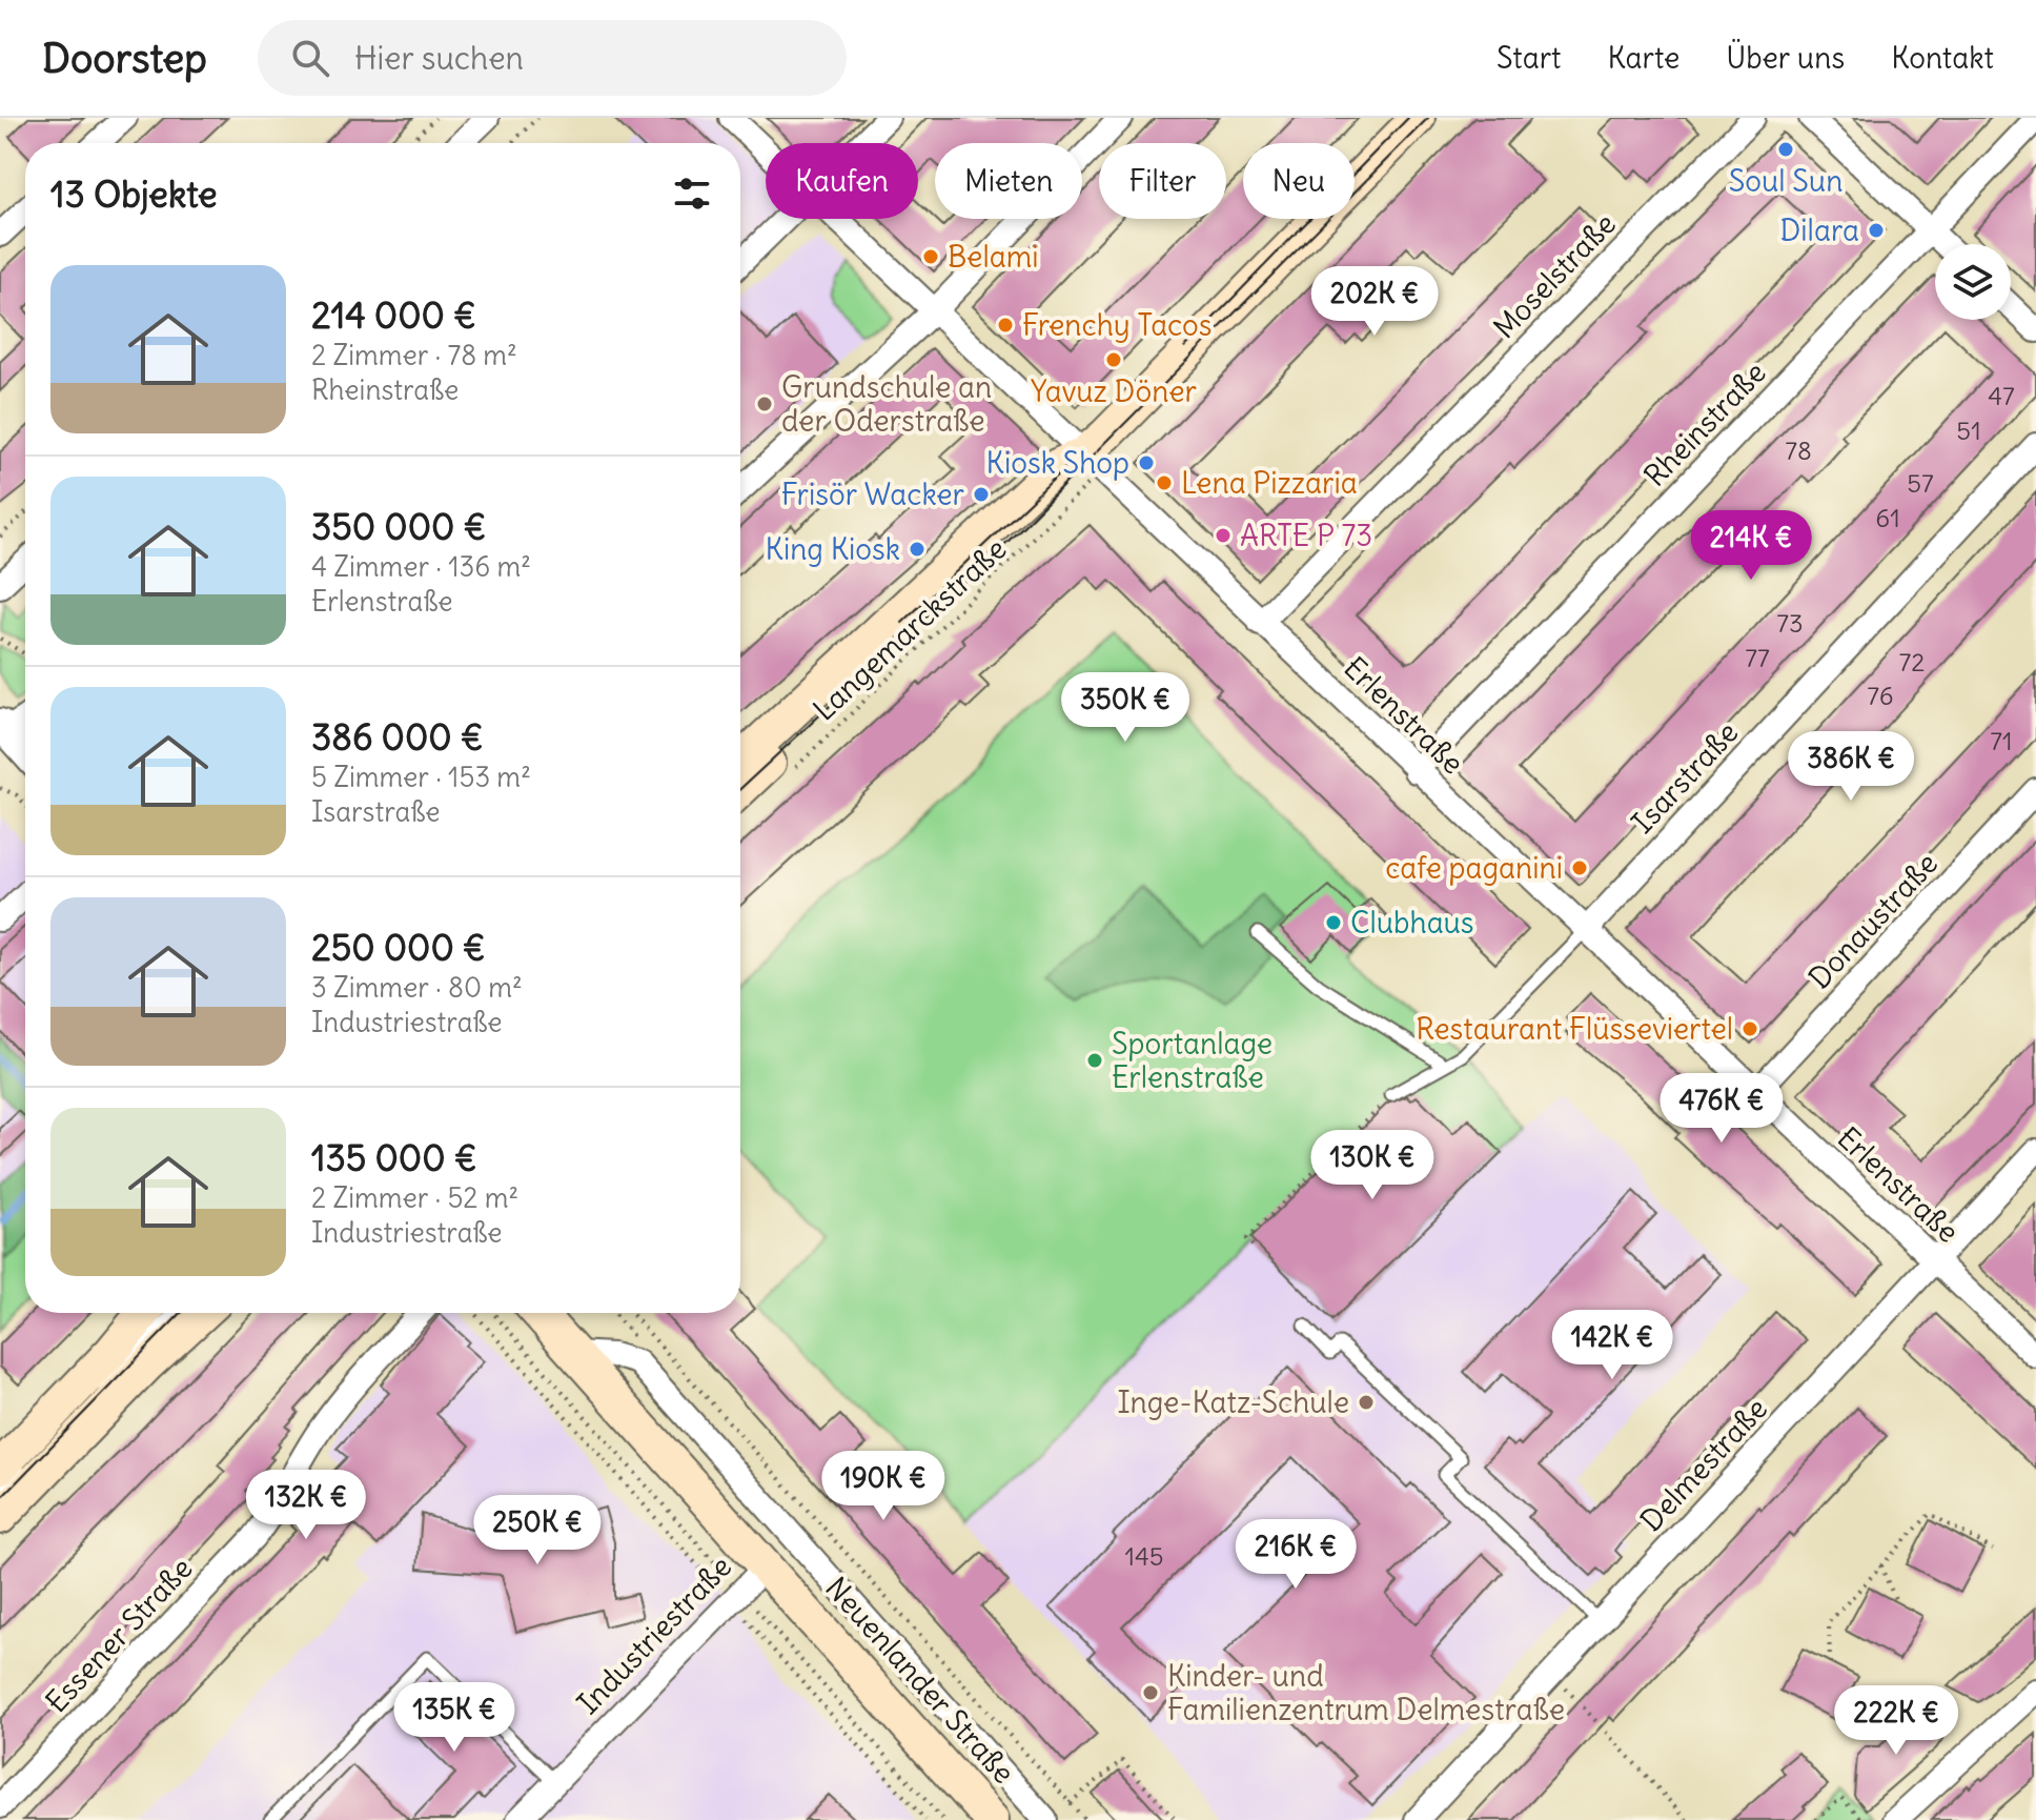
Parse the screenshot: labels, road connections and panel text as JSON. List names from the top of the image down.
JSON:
{
  "streets": {
    "main road": ["Langemarckstraße", "Neuenlander Straße"],
    "street": [
      "Moselstraße",
      "Rheinstraße",
      "Erlenstraße",
      "Isarstraße",
      "Donaustraße",
      "Delmestraße",
      "Essener Straße",
      "Industriestraße"
    ]
  },
  "crossings": [
    ["Moselstraße", "Erlenstraße"],
    ["Rheinstraße", "Erlenstraße"],
    ["Langemarckstraße", "Erlenstraße"],
    ["Erlenstraße", "Isarstraße"],
    ["Erlenstraße", "Donaustraße"],
    ["Erlenstraße", "Delmestraße"],
    ["Industriestraße", "Neuenlander Straße"]
  ],
  "places": [
    "Soul Sun",
    "Dilara",
    "Belami",
    "Frenchy Tacos",
    "Yavuz Döner",
    "Grundschule an der Oderstraße",
    "Kiosk Shop",
    "Lena Pizzaria",
    "Frisör Wacker",
    "ARTE P 73",
    "King Kiosk",
    "cafe paganini",
    "Clubhaus",
    "Restaurant Flüsseviertel",
    "Sportanlage Erlenstraße",
    "Inge-Katz-Schule",
    "Kinder- und Familienzentrum Delmestraße"
  ],
  "house_numbers": [
    "47",
    "51",
    "78",
    "57",
    "61",
    "73",
    "77",
    "72",
    "76",
    "71",
    "145"
  ],
  "page": {
    "header": "Doorstep",
    "search": "Hier suchen",
    "nav": [
      "Start",
      "Karte",
      "Über uns",
      "Kontakt"
    ],
    "chip": [
      "Kaufen",
      "Mieten",
      "Filter",
      "Neu"
    ],
    "heading": "13 Objekte",
    "list": [
      {
        "name": "214 000 €",
        "note": "2 Zimmer · 78 m² · Rheinstraße"
      },
      {
        "name": "350 000 €",
        "note": "4 Zimmer · 136 m² · Erlenstraße"
      },
      {
        "name": "386 000 €",
        "note": "5 Zimmer · 153 m² · Isarstraße"
      },
      {
        "name": "250 000 €",
        "note": "3 Zimmer · 80 m² · Industriestraße"
      },
      {
        "name": "135 000 €",
        "note": "2 Zimmer · 52 m² · Industriestraße"
      }
    ],
    "price": [
      "202K €",
      "214K €",
      "350K €",
      "386K €",
      "476K €",
      "130K €",
      "142K €",
      "190K €",
      "132K €",
      "250K €",
      "216K €",
      "135K €",
      "222K €"
    ]
  }
}
